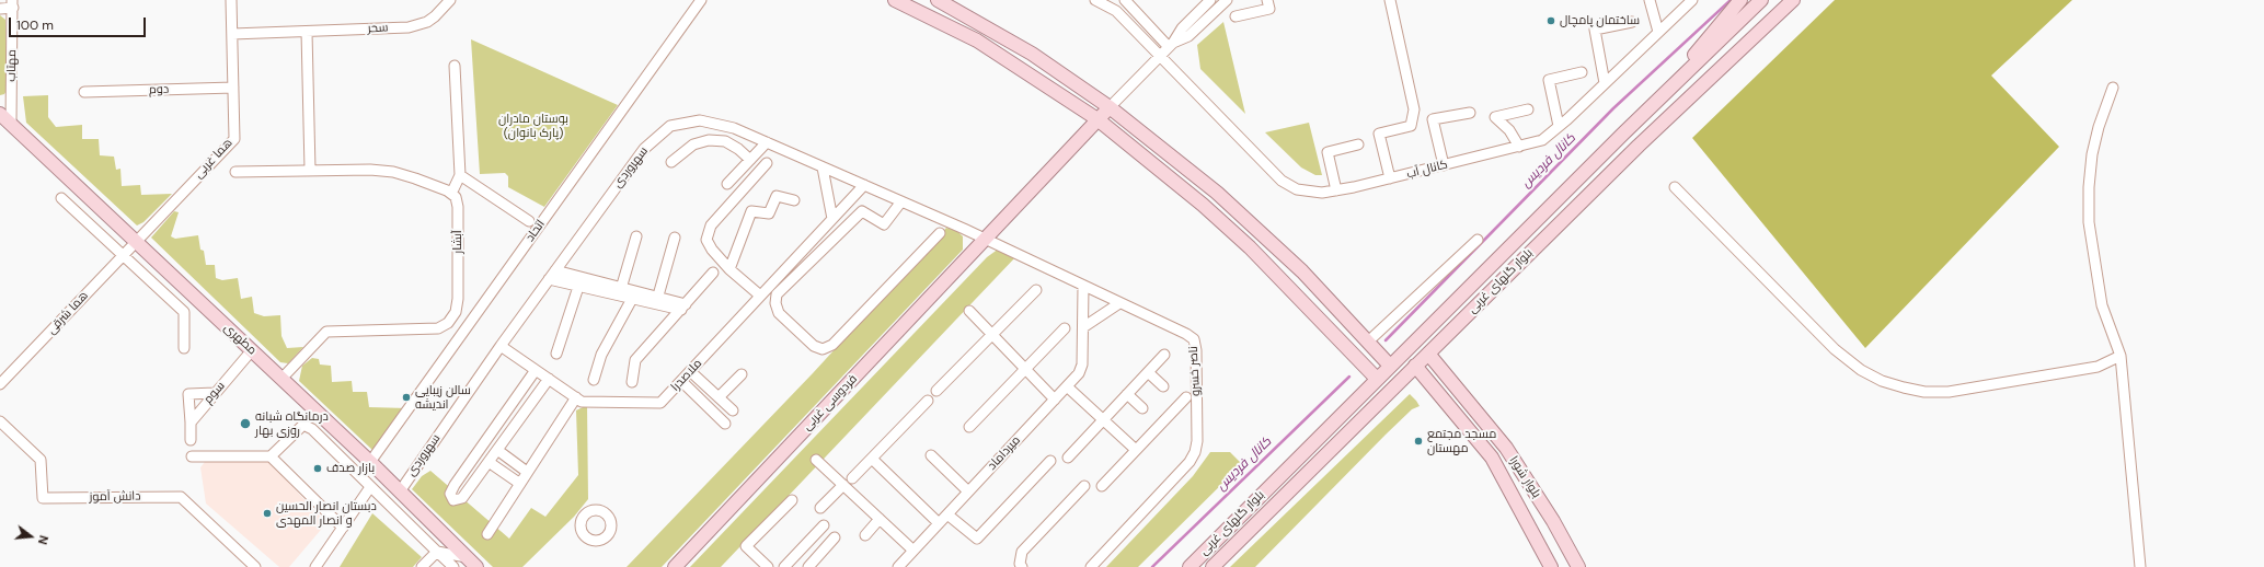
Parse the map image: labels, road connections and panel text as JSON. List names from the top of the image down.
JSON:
{
  "streets": {
    "main road": [
      "بلوار گلهای غربی",
      "مطهری",
      "فردوسی غربی",
      "بلوار شورا"
    ],
    "street": [
      "سحر",
      "مهتاب",
      "دوم",
      "هما غربی",
      "سهروردی",
      "کانال آب",
      "اتحاد",
      "آبشار",
      "هما شرقی",
      "ناصر خسرو",
      "ملاصدرا",
      "سوم",
      "میرداماد",
      "دانش آموز"
    ]
  },
  "crossings": [
    ["سحر", "هما غربی"],
    ["مهتاب", "مطهری"],
    ["دوم", "هما غربی"],
    ["هما غربی", "هما شرقی"],
    ["هما غربی", "مطهری"],
    ["سهروردی", "مطهری"],
    ["سهروردی", "ناصر خسرو"],
    ["سهروردی", "ملاصدرا"],
    ["سهروردی", "فردوسی غربی"],
    ["اتحاد", "مطهری"],
    ["آبشار", "مطهری"],
    ["بلوار گلهای غربی", "بلوار شورا"],
    ["هما شرقی", "مطهری"],
    ["مطهری", "سوم"],
    ["ناصر خسرو", "فردوسی غربی"],
    ["ناصر خسرو", "میرداماد"]
  ],
  "water": ["کانال فردیس"],
  "parks": ["بوستان مادران (پارک بانوان)"],
  "places": [
    "ساختمان پامچال",
    "سالن زیبایی اندیشه",
    "درمانگاه شبانه روزی بهار",
    "مسجد مجتمع مهستان",
    "بازار صدف",
    "دبستان انصار الحسین و انصار المهدی"
  ],
  "scale_bar": "100 m",
  "north": "right"
}
